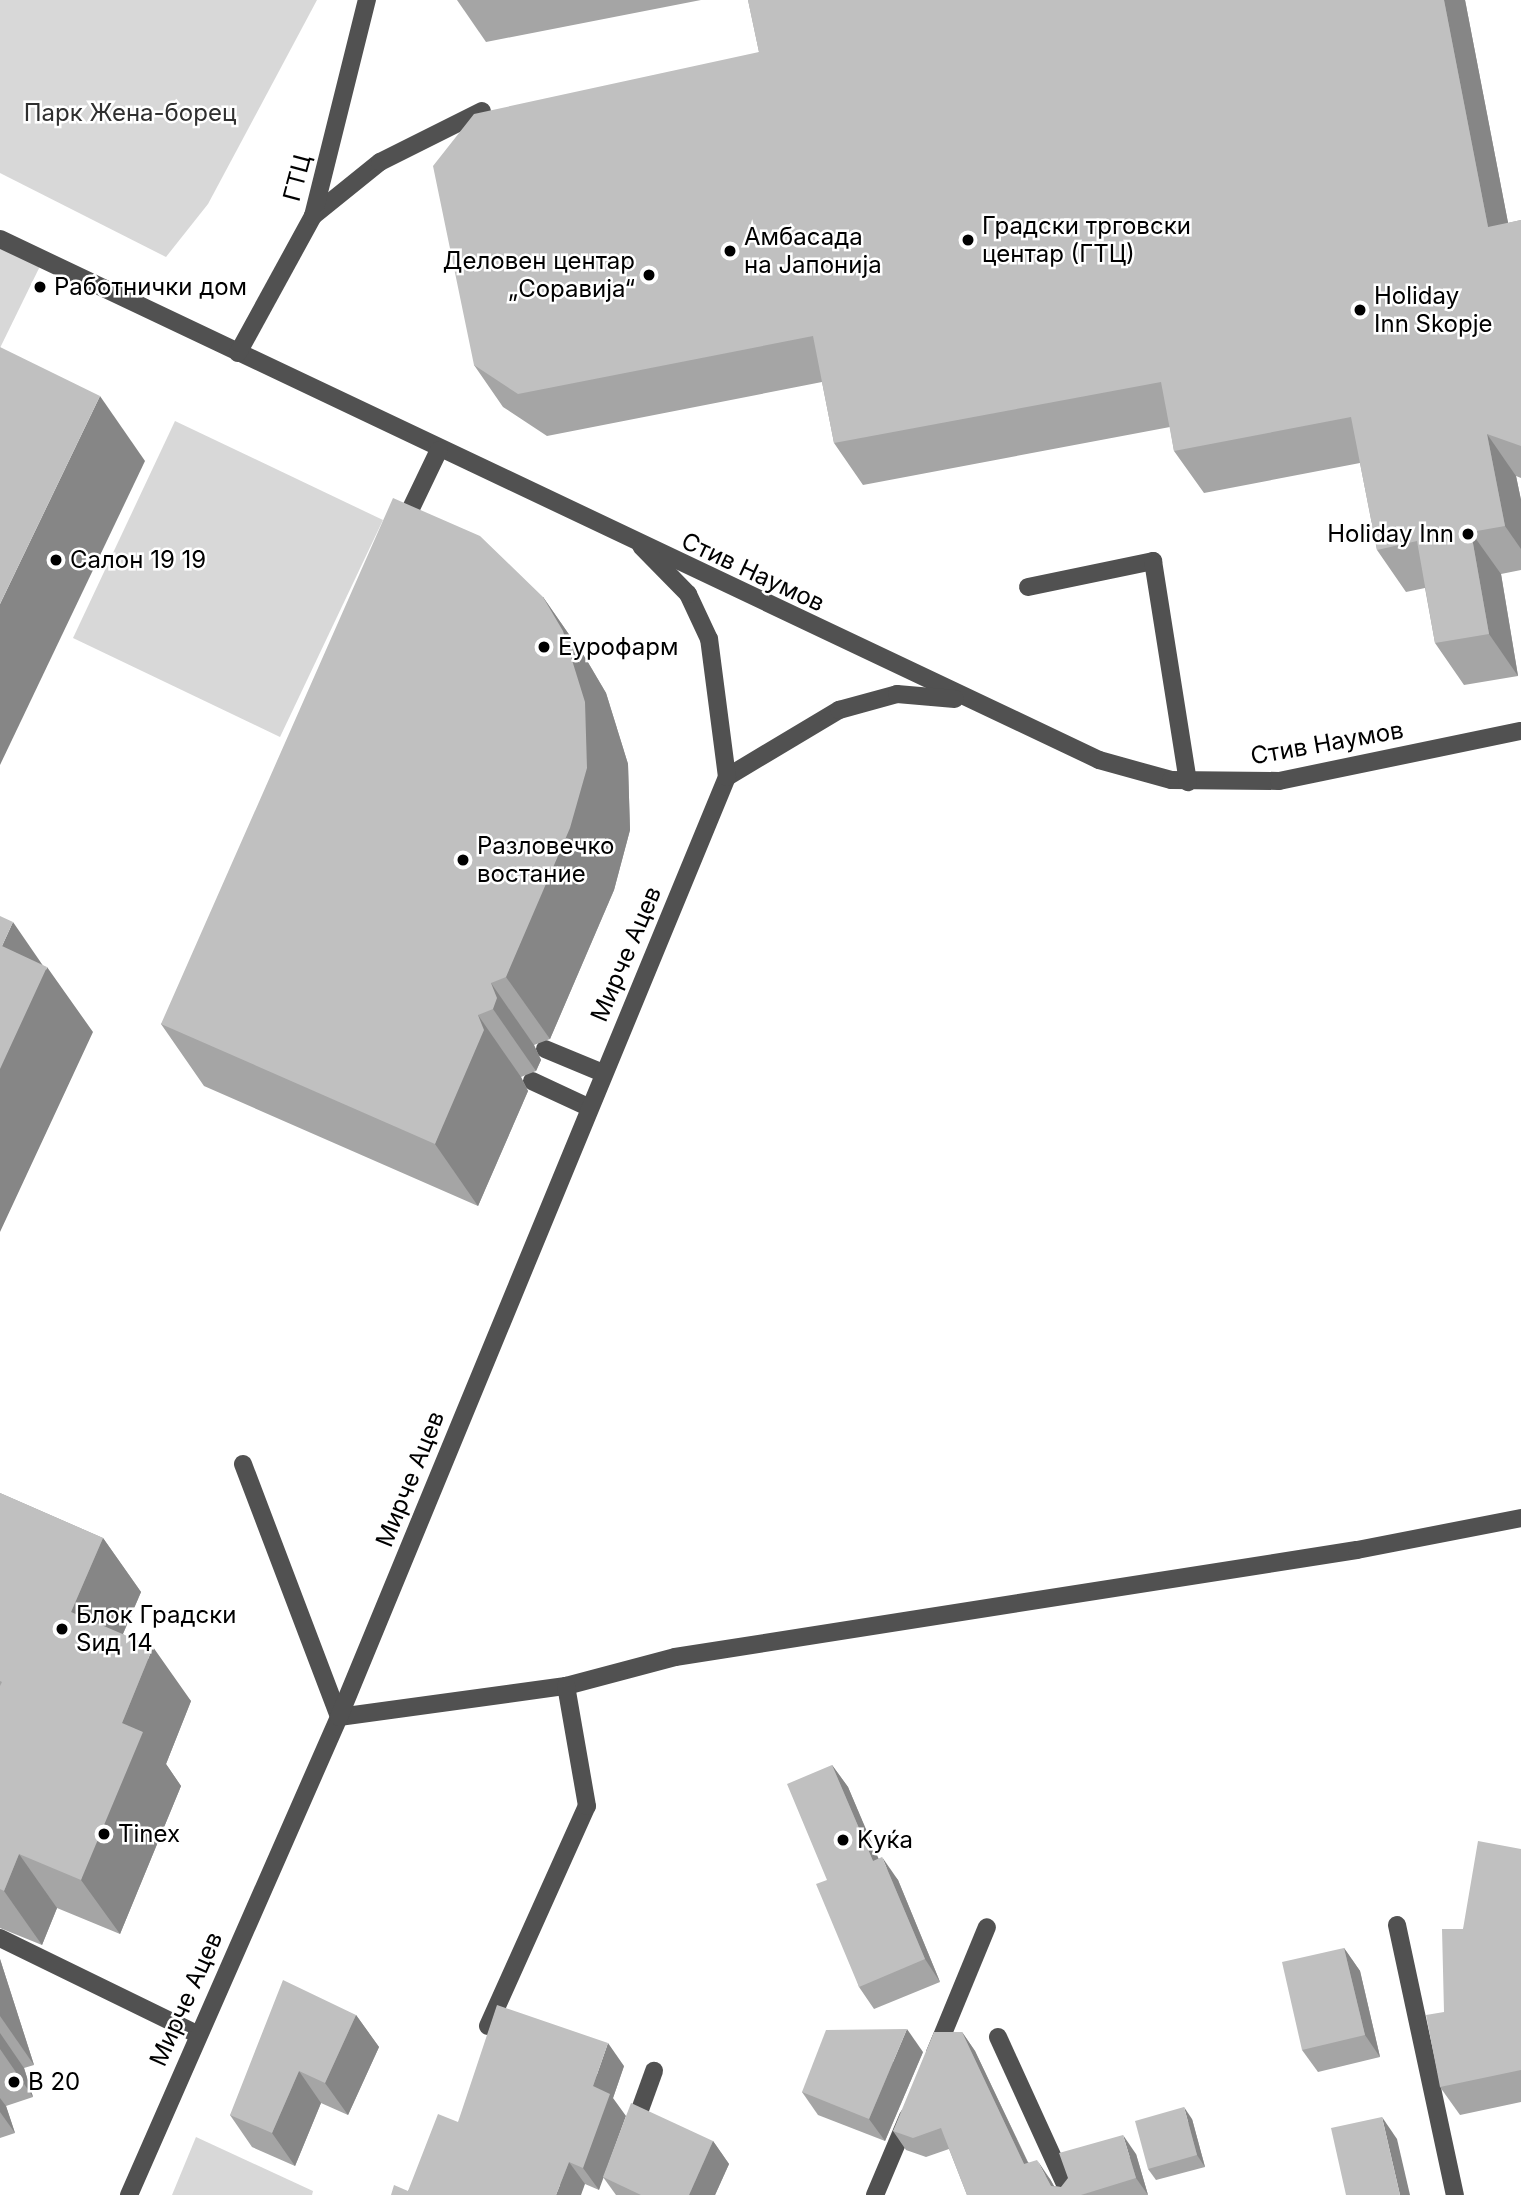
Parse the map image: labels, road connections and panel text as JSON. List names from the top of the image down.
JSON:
{
  "streets": {
    "street": ["ГТЦ", "Стив Наумов", "Мирче Ацев"]
  },
  "crossings": [
    ["ГТЦ", "Стив Наумов"]
  ],
  "parks": ["Парк Жена-борец"],
  "places": [
    "Градски трговски центар (ГТЦ)",
    "Амбасада на Јапонија",
    "Деловен центар „Соравија“",
    "Работнички дом",
    "Holiday Inn Skopje",
    "Holiday Inn",
    "Салон 19 19",
    "Еурофарм",
    "Разловечко востание",
    "Блок Градски Sид 14",
    "Tinex",
    "Kуќа",
    "B 20"
  ]
}
